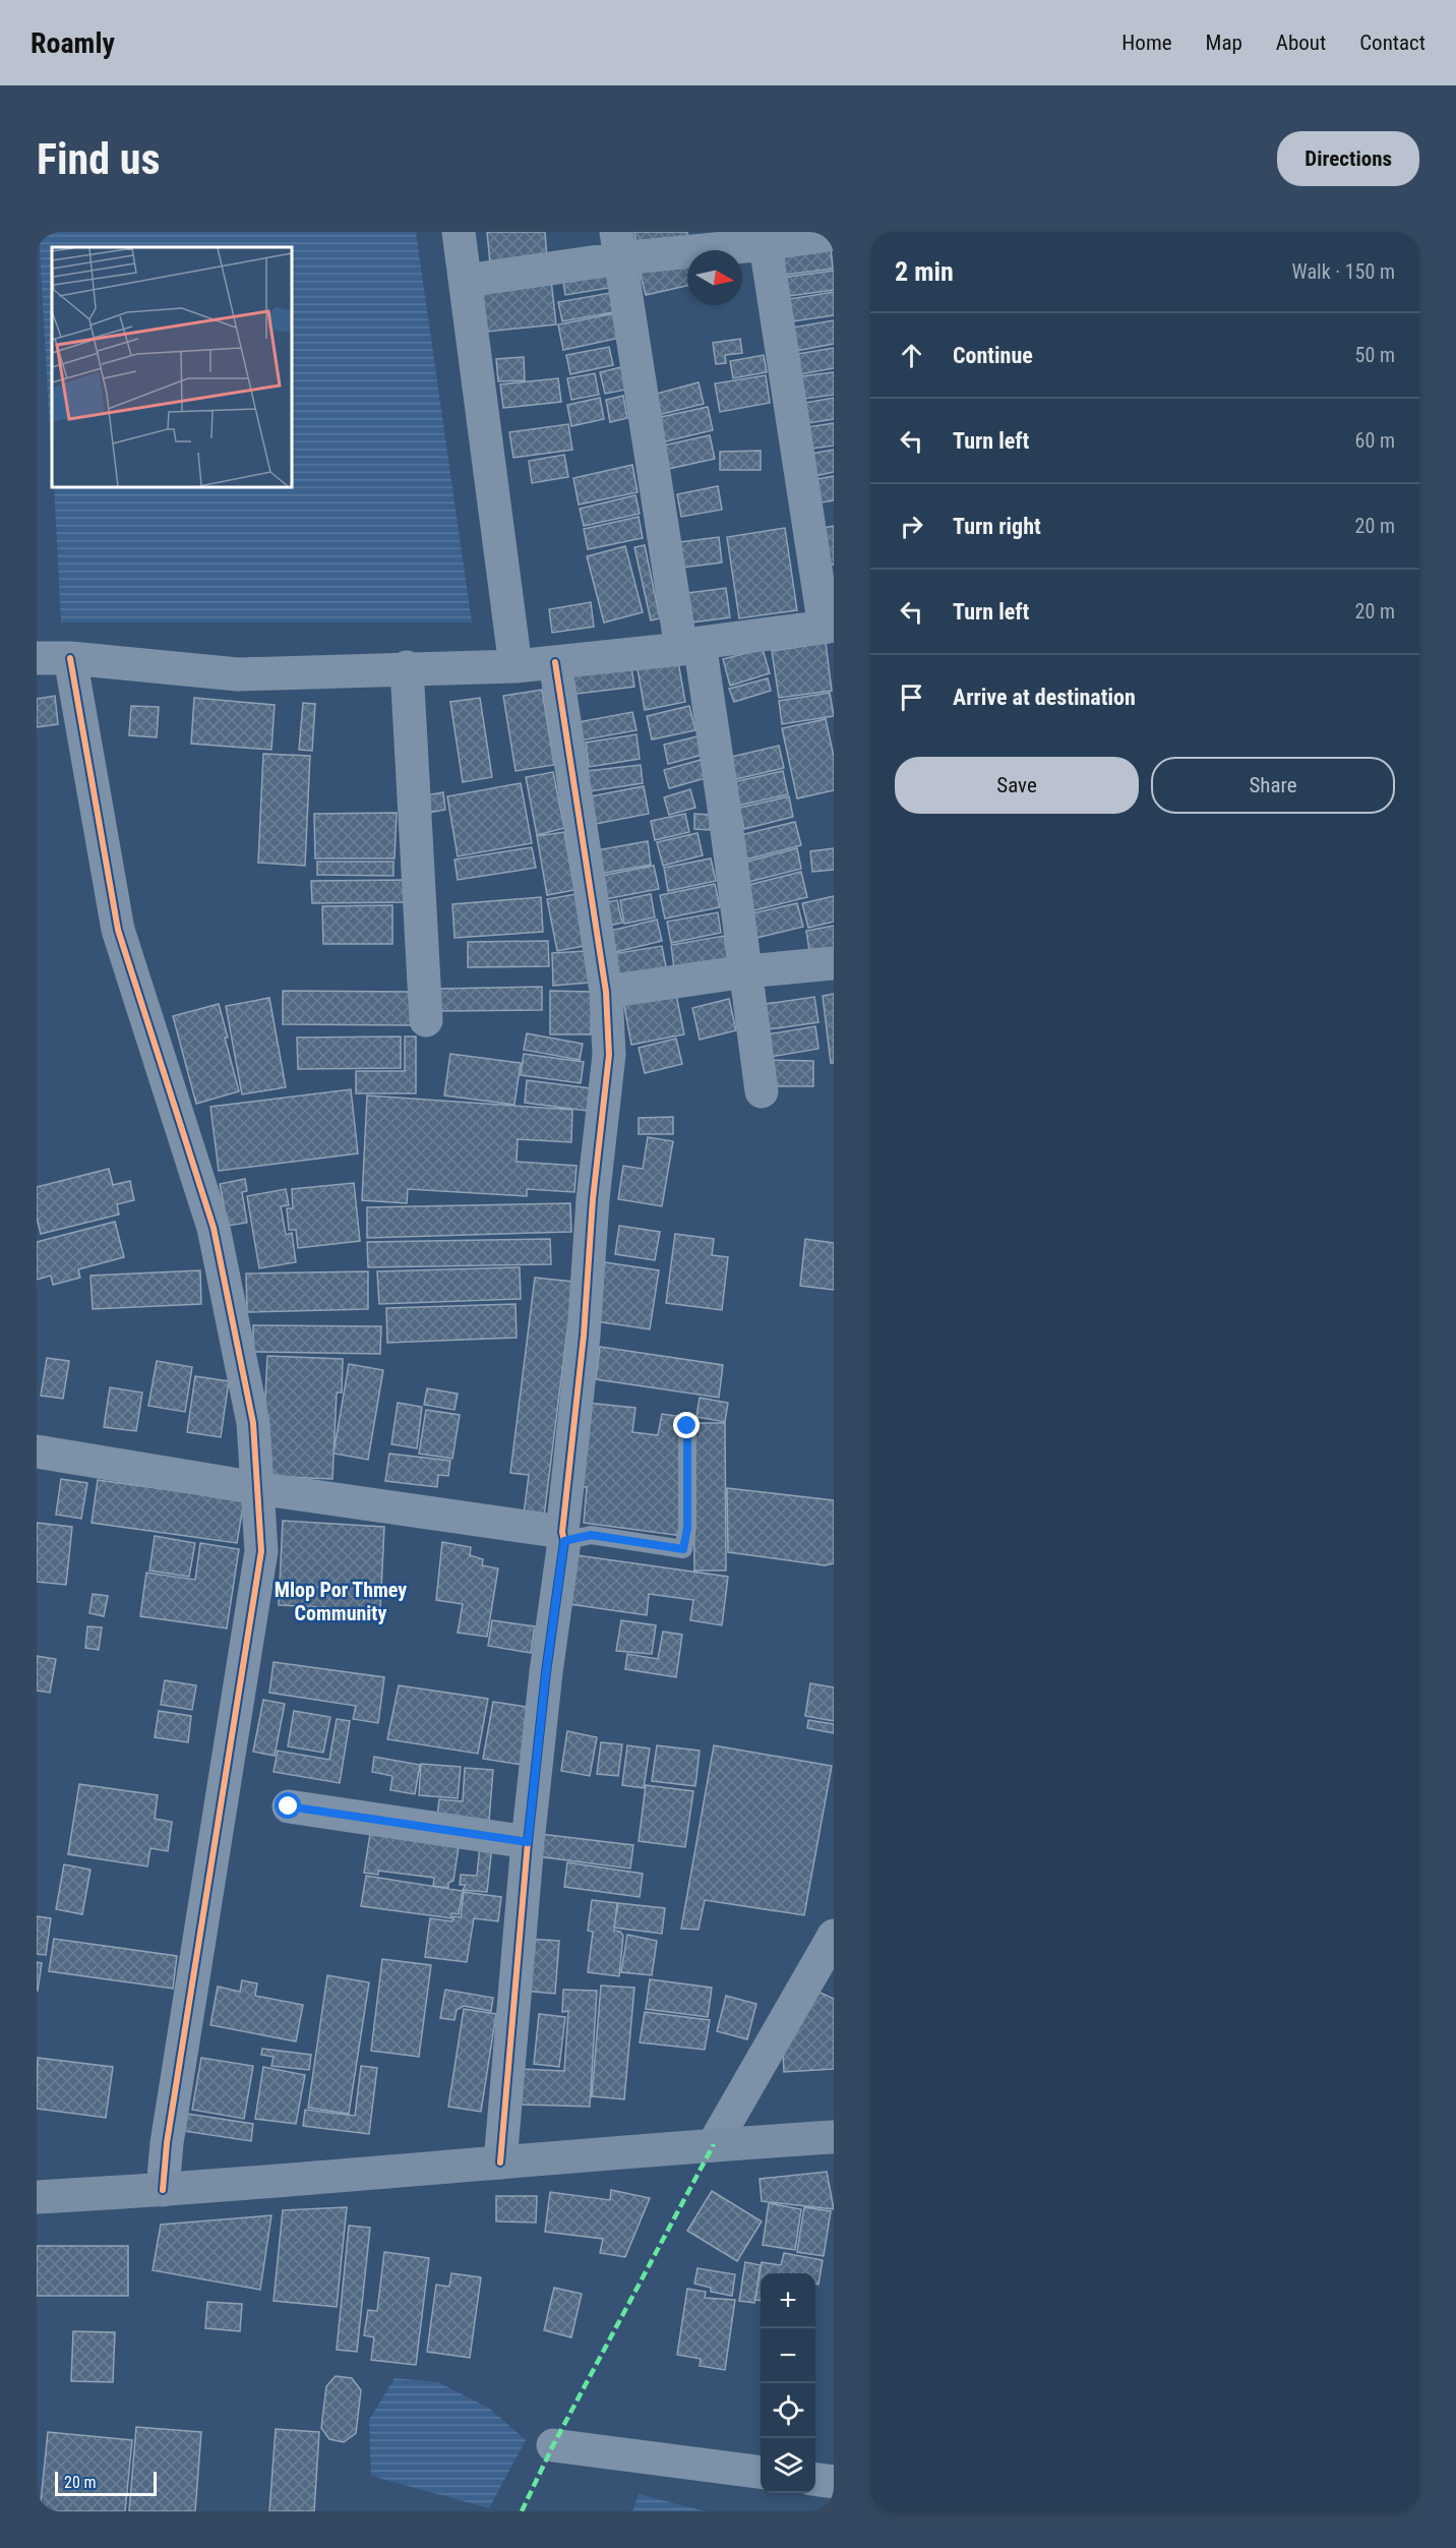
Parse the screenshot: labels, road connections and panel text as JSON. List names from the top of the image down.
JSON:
{
  "districts": ["Mlop Por Thmey Community"],
  "scale_bar": "20 m",
  "north": "right",
  "page": {
    "header": "Roamly",
    "nav": [
      "Home",
      "Map",
      "About",
      "Contact"
    ],
    "buttons": [
      "Directions",
      ["Save", "Share"]
    ],
    "title": "Find us",
    "heading": ["2 min", "Walk · 150 m"],
    "list": [
      ["Continue", "50 m"],
      ["Turn left", "60 m"],
      ["Turn right", "20 m"],
      ["Turn left", "20 m"],
      "Arrive at destination"
    ],
    "map_buttons": ["+", "−"],
    "scale": "20 m"
  }
}
